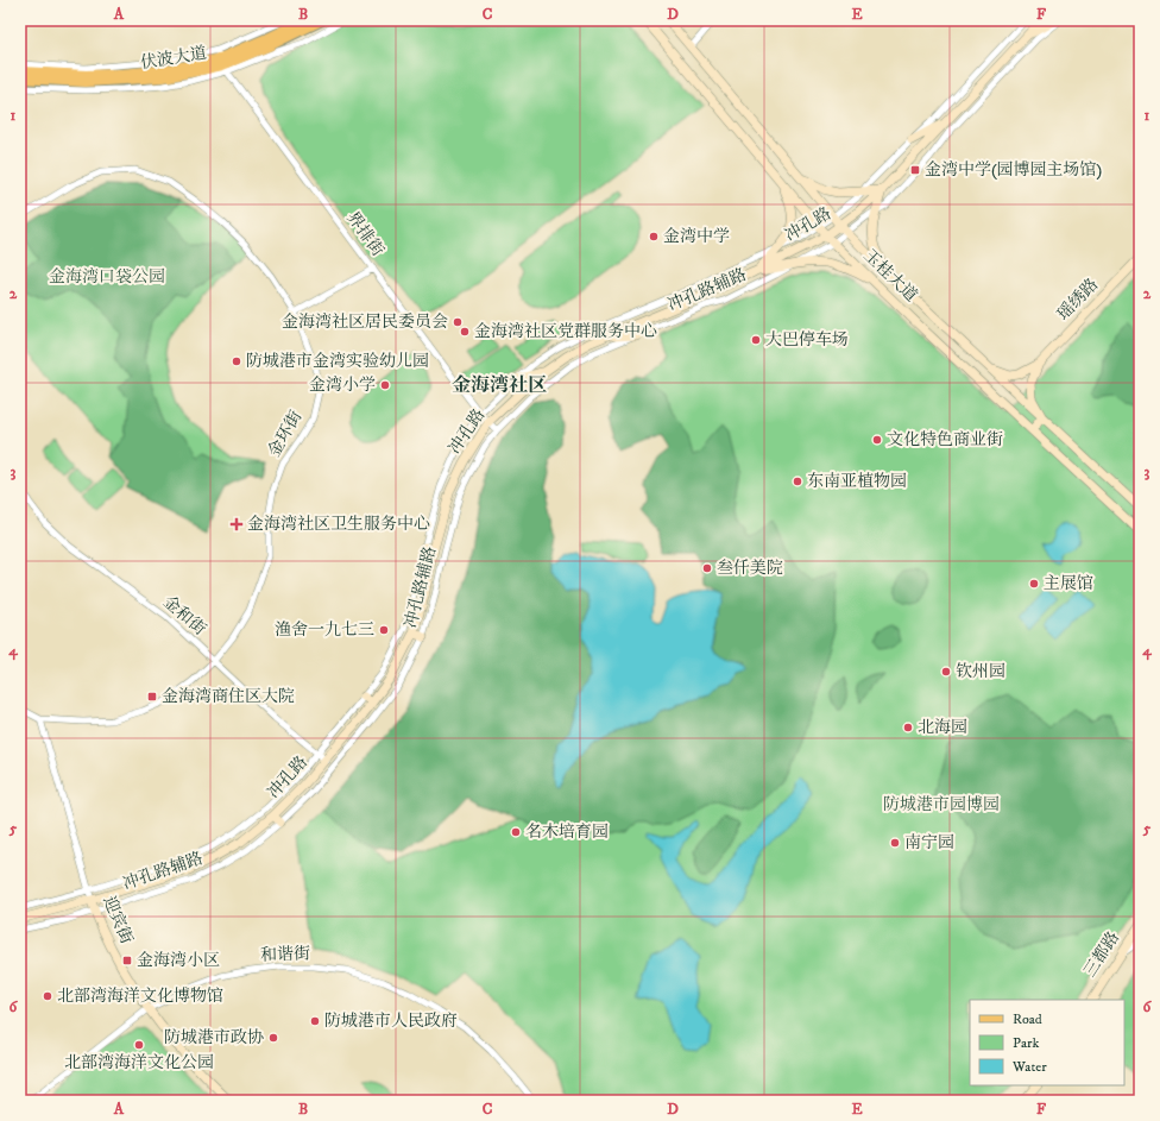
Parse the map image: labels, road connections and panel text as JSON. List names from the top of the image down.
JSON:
{
  "streets": {
    "main road": [
      "伏波大道",
      "冲孔路",
      "玉桂大道",
      "瑶绣路",
      "迎宾街",
      "三都路"
    ],
    "street": [
      "界排街",
      "冲孔路辅路",
      "金环街",
      "金和街",
      "和谐街"
    ]
  },
  "crossings": [
    ["伏波大道", "界排街"],
    ["冲孔路", "界排街"],
    ["冲孔路", "玉桂大道"],
    ["冲孔路", "金和街"],
    ["冲孔路", "迎宾街"],
    ["界排街", "冲孔路辅路"],
    ["玉桂大道", "冲孔路辅路"],
    ["冲孔路辅路", "金和街"],
    ["冲孔路辅路", "迎宾街"],
    ["金环街", "金和街"],
    ["金环街", "迎宾街"],
    ["迎宾街", "和谐街"]
  ],
  "districts": ["金海湾社区"],
  "parks": ["金海湾口袋公园", "防城港市园博园"],
  "places": {
    "transit": ["金湾中学(园博园主场馆)", "金海湾商住区大院", "金海湾小区"],
    "other": [
      "金湾中学",
      "金海湾社区居民委员会",
      "金海湾社区党群服务中心",
      "大巴停车场",
      "防城港市金湾实验幼儿园",
      "金湾小学",
      "文化特色商业街",
      "东南亚植物园",
      "叁仟美院",
      "主展馆",
      "渔舍一九七三",
      "钦州园",
      "北海园",
      "名木培育园",
      "南宁园",
      "北部湾海洋文化博物馆",
      "防城港市人民政府",
      "防城港市政协",
      "北部湾海洋文化公园"
    ],
    "health": ["金海湾社区卫生服务中心"]
  },
  "legend": ["Road", "Park", "Water"],
  "grid": {
    "columns": [
      "A",
      "B",
      "C",
      "D",
      "E",
      "F"
    ],
    "rows": [
      "1",
      "2",
      "3",
      "4",
      "5",
      "6"
    ]
  }
}
